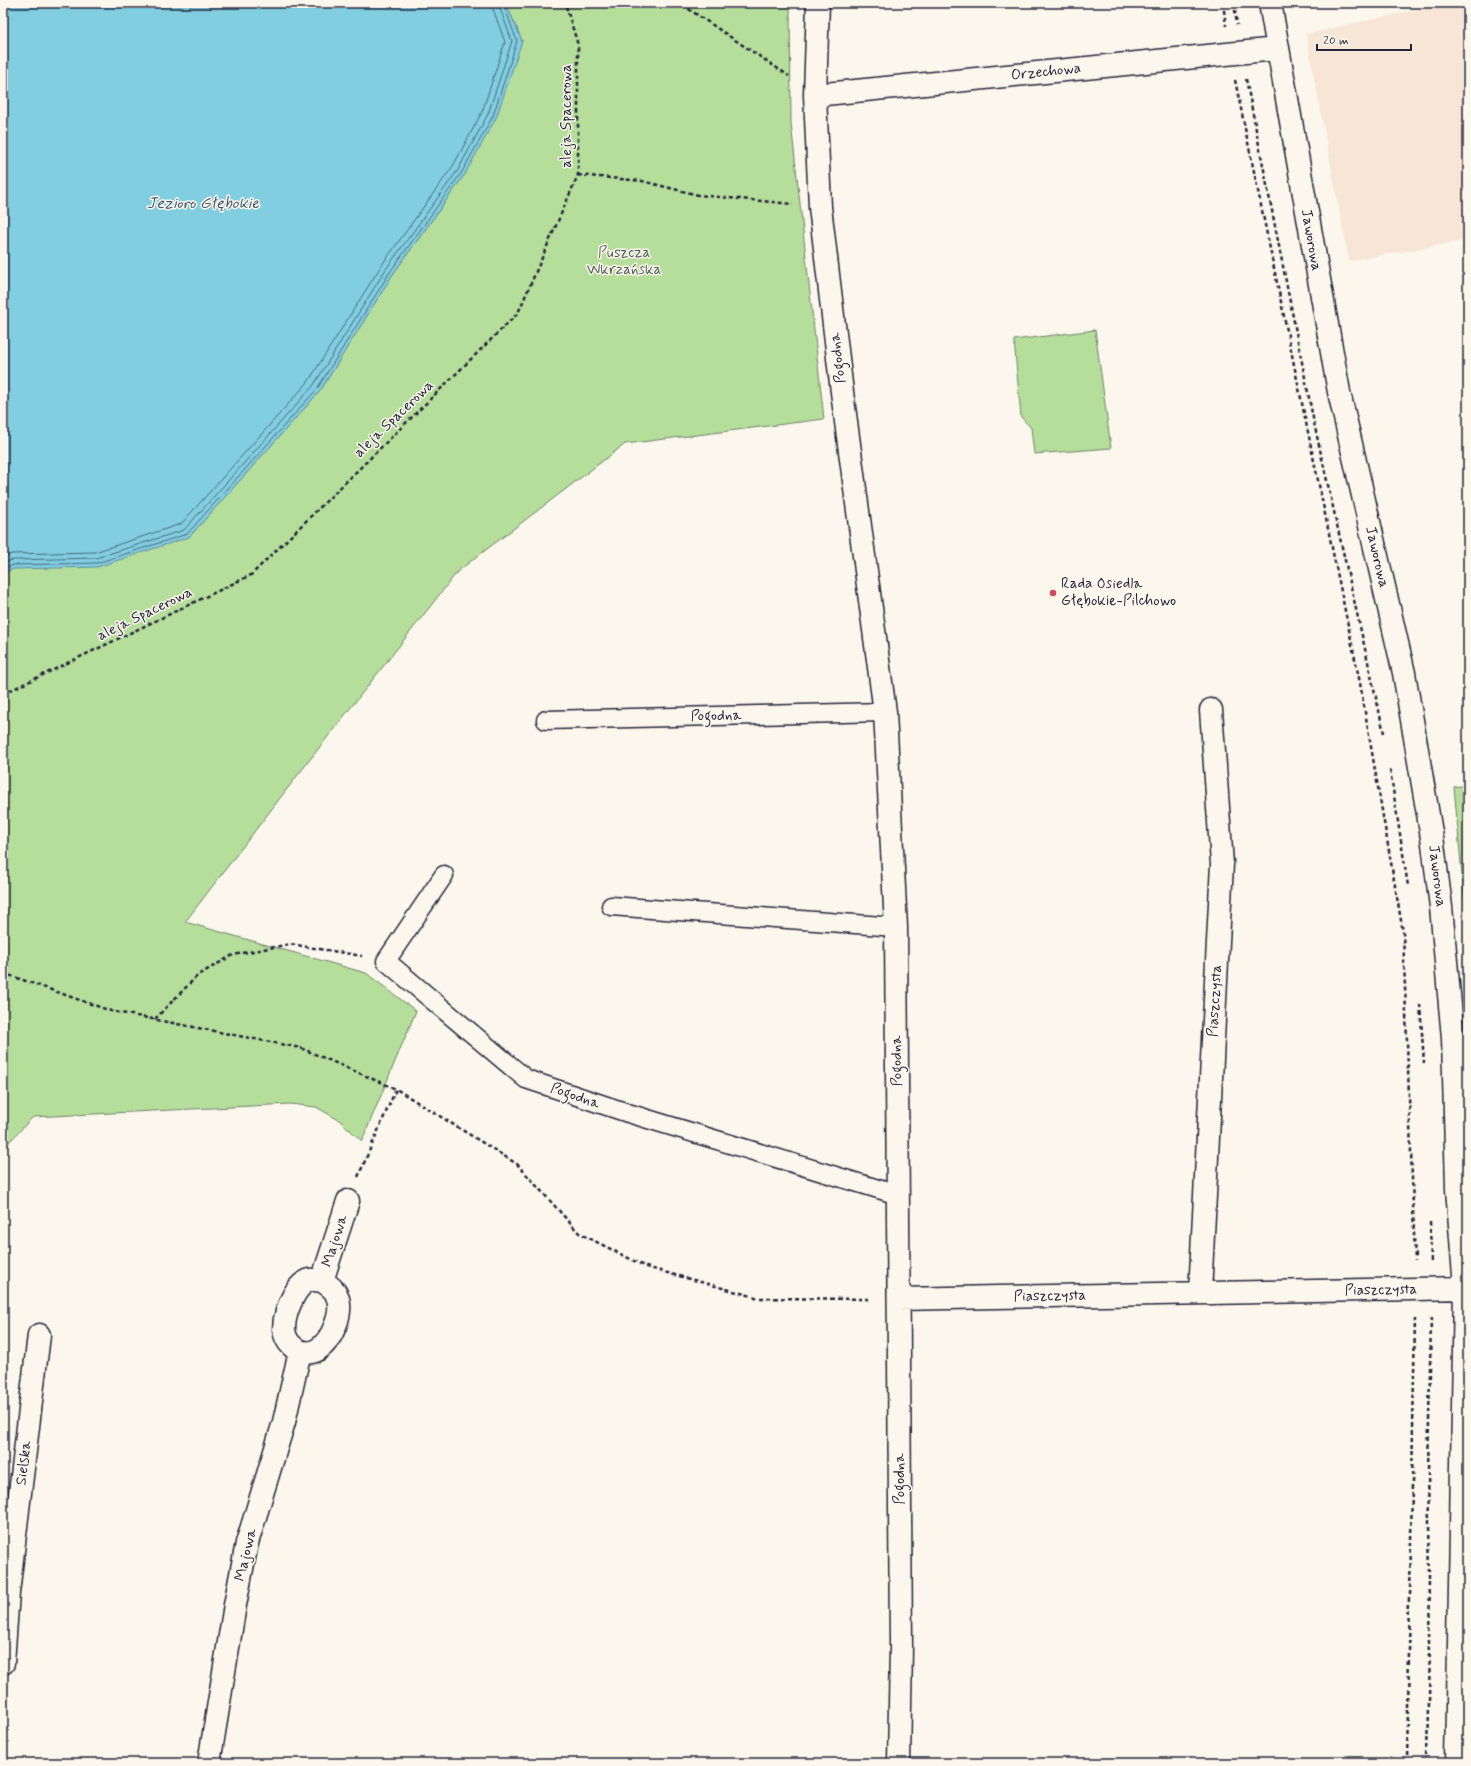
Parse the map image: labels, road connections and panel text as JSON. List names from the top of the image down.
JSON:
{
  "streets": {
    "street": [
      "Orzechowa",
      "Jaworowa",
      "Pogodna",
      "Piaszczysta",
      "Majowa",
      "Sielska"
    ],
    "path": ["aleja Spacerowa"]
  },
  "crossings": [
    ["Orzechowa", "Jaworowa"],
    ["Orzechowa", "Pogodna"],
    ["Jaworowa", "Piaszczysta"],
    ["Pogodna", "Piaszczysta"]
  ],
  "water": ["Jezioro Głębokie"],
  "parks": ["Puszcza Wkrzańska"],
  "places": ["Rada Osiedla Głębokie-Pilchowo"],
  "scale_bar": "20 m"
}
